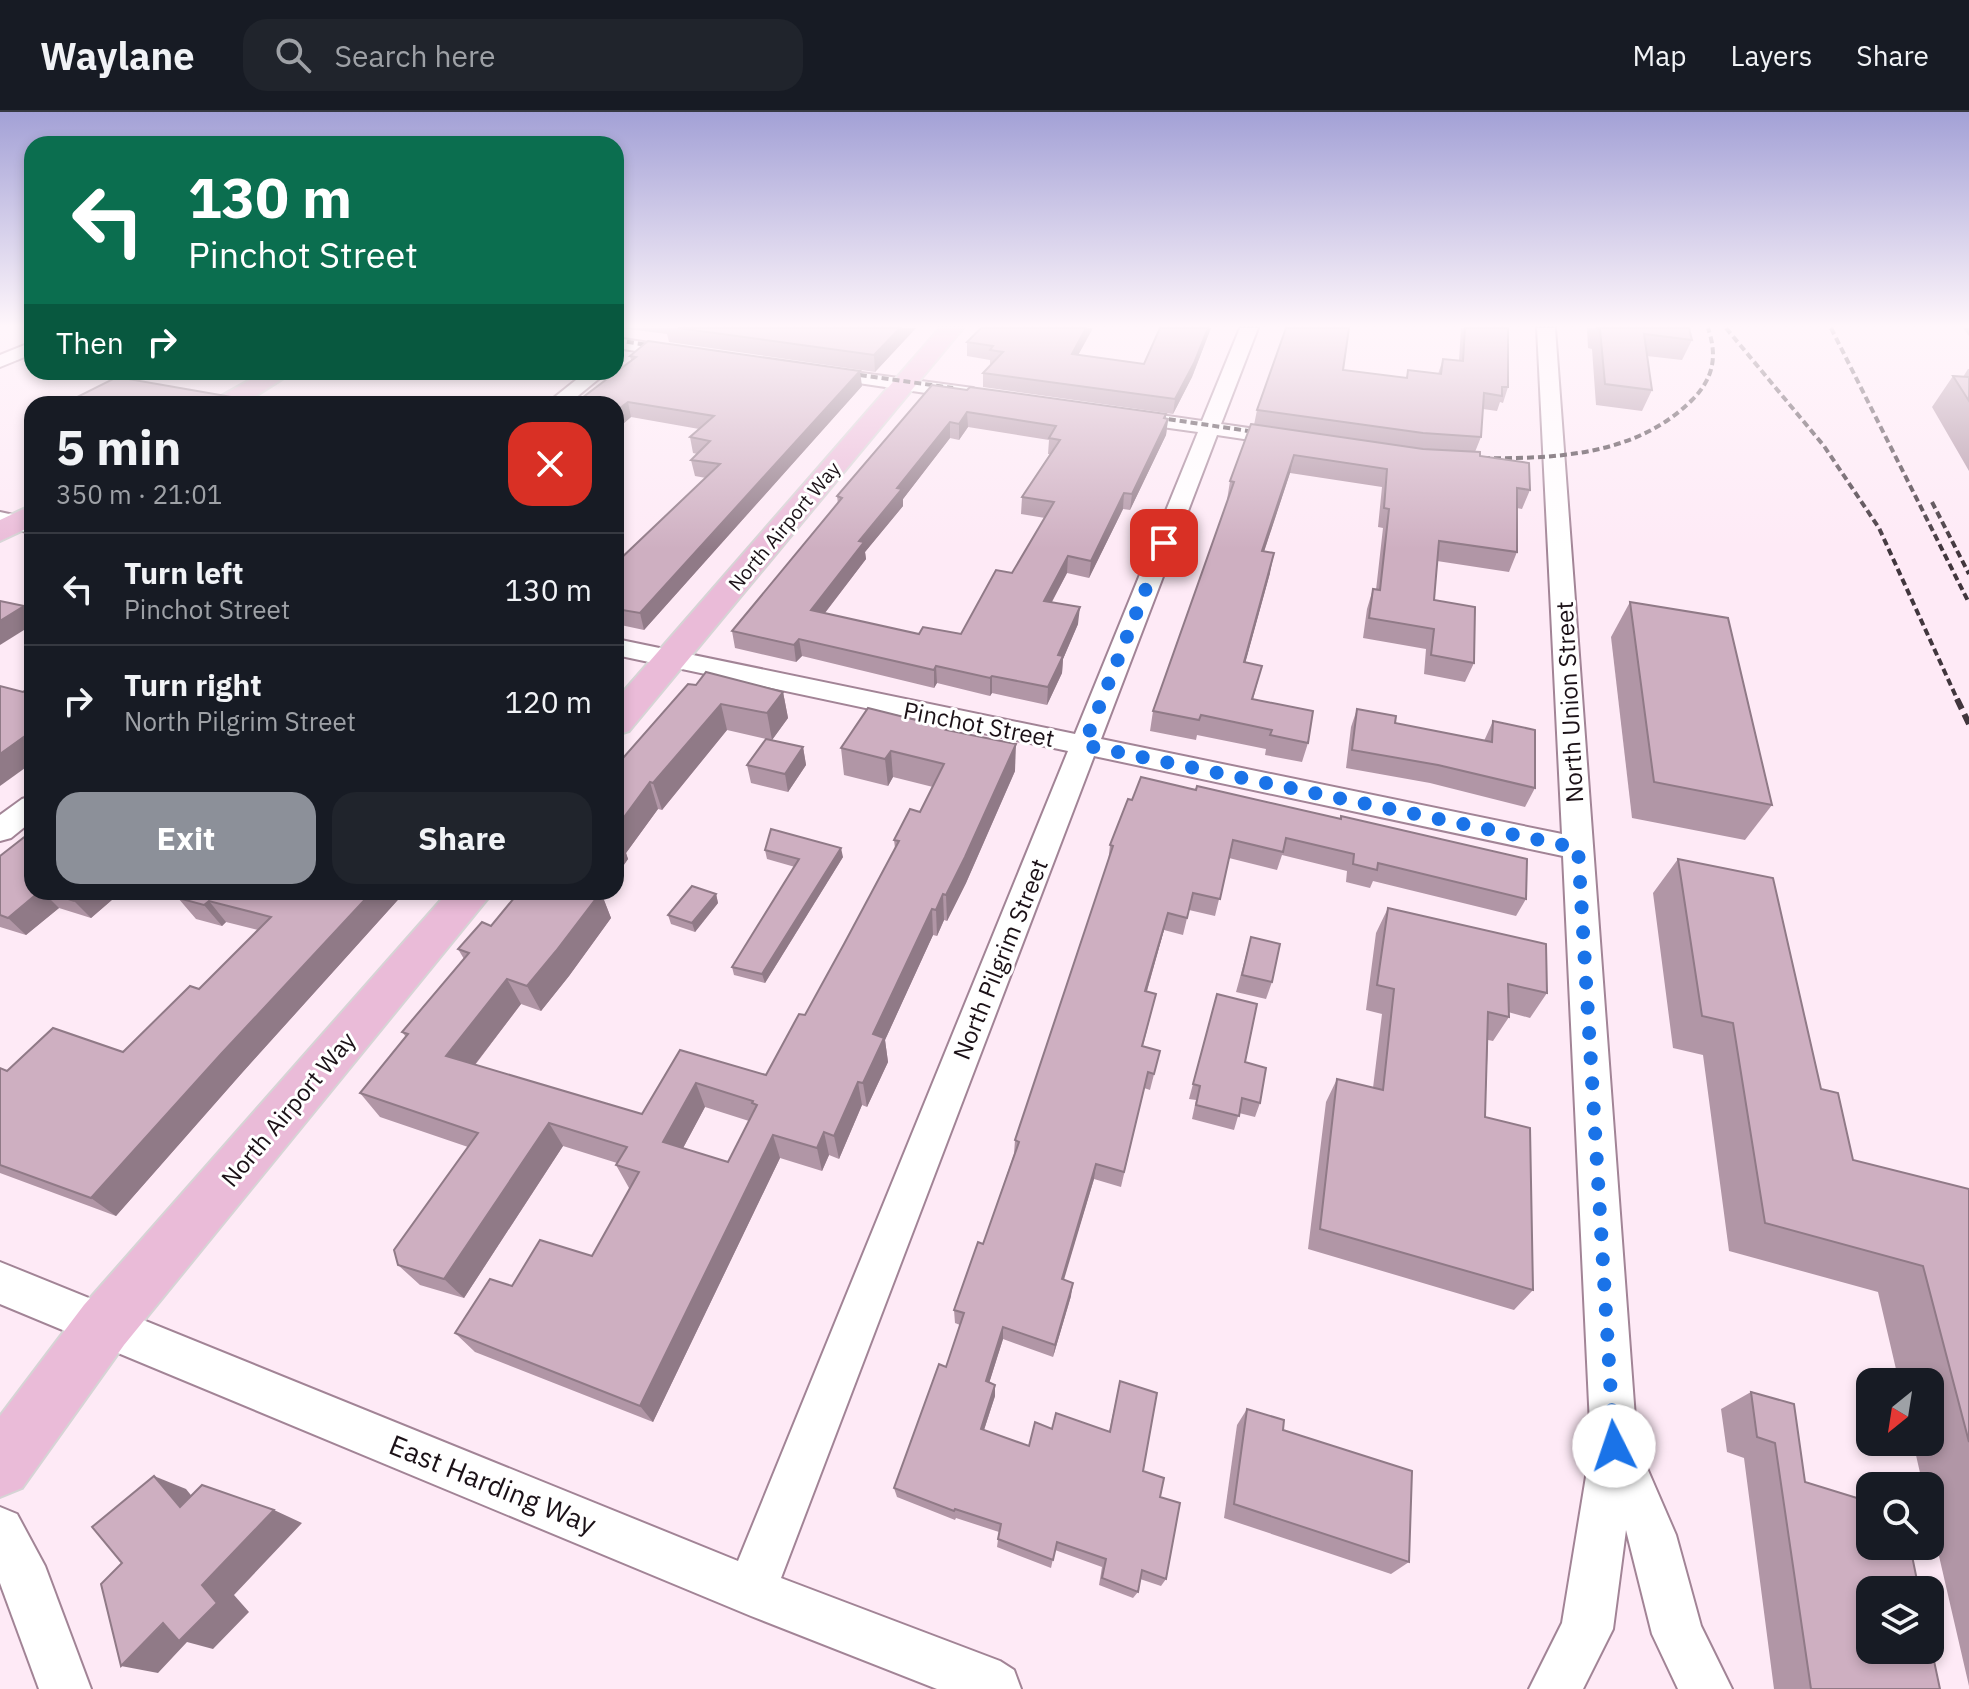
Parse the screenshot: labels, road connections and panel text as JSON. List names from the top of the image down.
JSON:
{
  "streets": {
    "main road": ["North Airport Way"],
    "street": [
      "North Union Street",
      "Pinchot Street",
      "North Pilgrim Street",
      "East Harding Way"
    ]
  },
  "crossings": [
    ["North Airport Way", "Pinchot Street"],
    ["North Airport Way", "East Harding Way"],
    ["North Union Street", "Pinchot Street"],
    ["Pinchot Street", "North Pilgrim Street"],
    ["North Pilgrim Street", "East Harding Way"]
  ],
  "north": "bottom left",
  "page": {
    "header": "Waylane",
    "search": "Search here",
    "nav": ["Map", "Layers", "Share"],
    "turn": ["130 m", "Pinchot Street"],
    "then": "Then",
    "heading": ["5 min", "350 m · 21:01"],
    "list": [
      {
        "name": "Turn left",
        "note": "Pinchot Street",
        "value": "130 m"
      },
      {
        "name": "Turn right",
        "note": "North Pilgrim Street",
        "value": "120 m"
      }
    ],
    "buttons": ["Exit", "Share"]
  }
}
